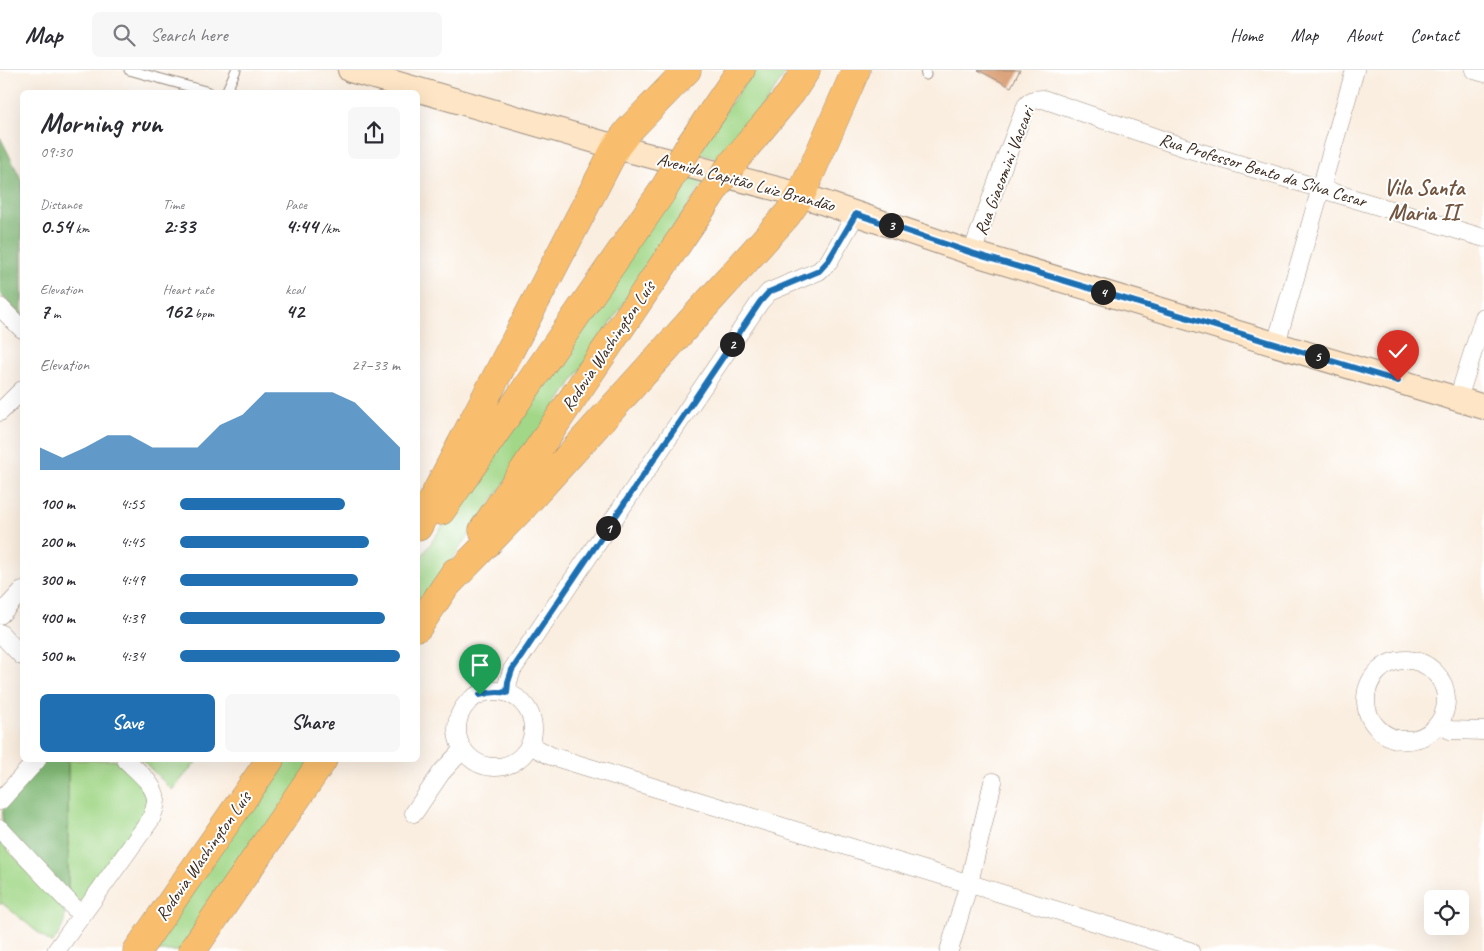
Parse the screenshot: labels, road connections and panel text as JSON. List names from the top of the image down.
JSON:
{
  "streets": {
    "highway": ["Rodovia Washington Luís"],
    "main road": ["Avenida Capitão Luiz Brandão"],
    "street": ["Rua Professor Bento da Silva Cesar", "Rua Giacomini Vaccari"]
  },
  "crossings": [
    ["Rua Professor Bento da Silva Cesar", "Rua Giacomini Vaccari"],
    ["Rua Giacomini Vaccari", "Avenida Capitão Luiz Brandão"]
  ],
  "districts": ["Vila Santa Maria II"],
  "page": {
    "header": "Map",
    "search": "Search here",
    "nav": [
      "Home",
      "Map",
      "About",
      "Contact"
    ],
    "heading": ["Morning run", "09:30"],
    "stats": [
      ["Distance", "0.54 km"],
      ["Time", "2:33"],
      ["Pace", "4:44 /km"],
      ["Elevation", "7 m"],
      ["Heart rate", "162 bpm"],
      ["kcal", "42"]
    ],
    "pins": [
      "3",
      "4",
      "2",
      "5",
      "1"
    ],
    "chart": ["Elevation", "27–33 m"],
    "list": [
      {
        "name": "100 m",
        "note": "4:55"
      },
      {
        "name": "200 m",
        "note": "4:45"
      },
      {
        "name": "300 m",
        "note": "4:49"
      },
      {
        "name": "400 m",
        "note": "4:39"
      },
      {
        "name": "500 m",
        "note": "4:34"
      }
    ],
    "buttons": ["Save", "Share"]
  }
}
